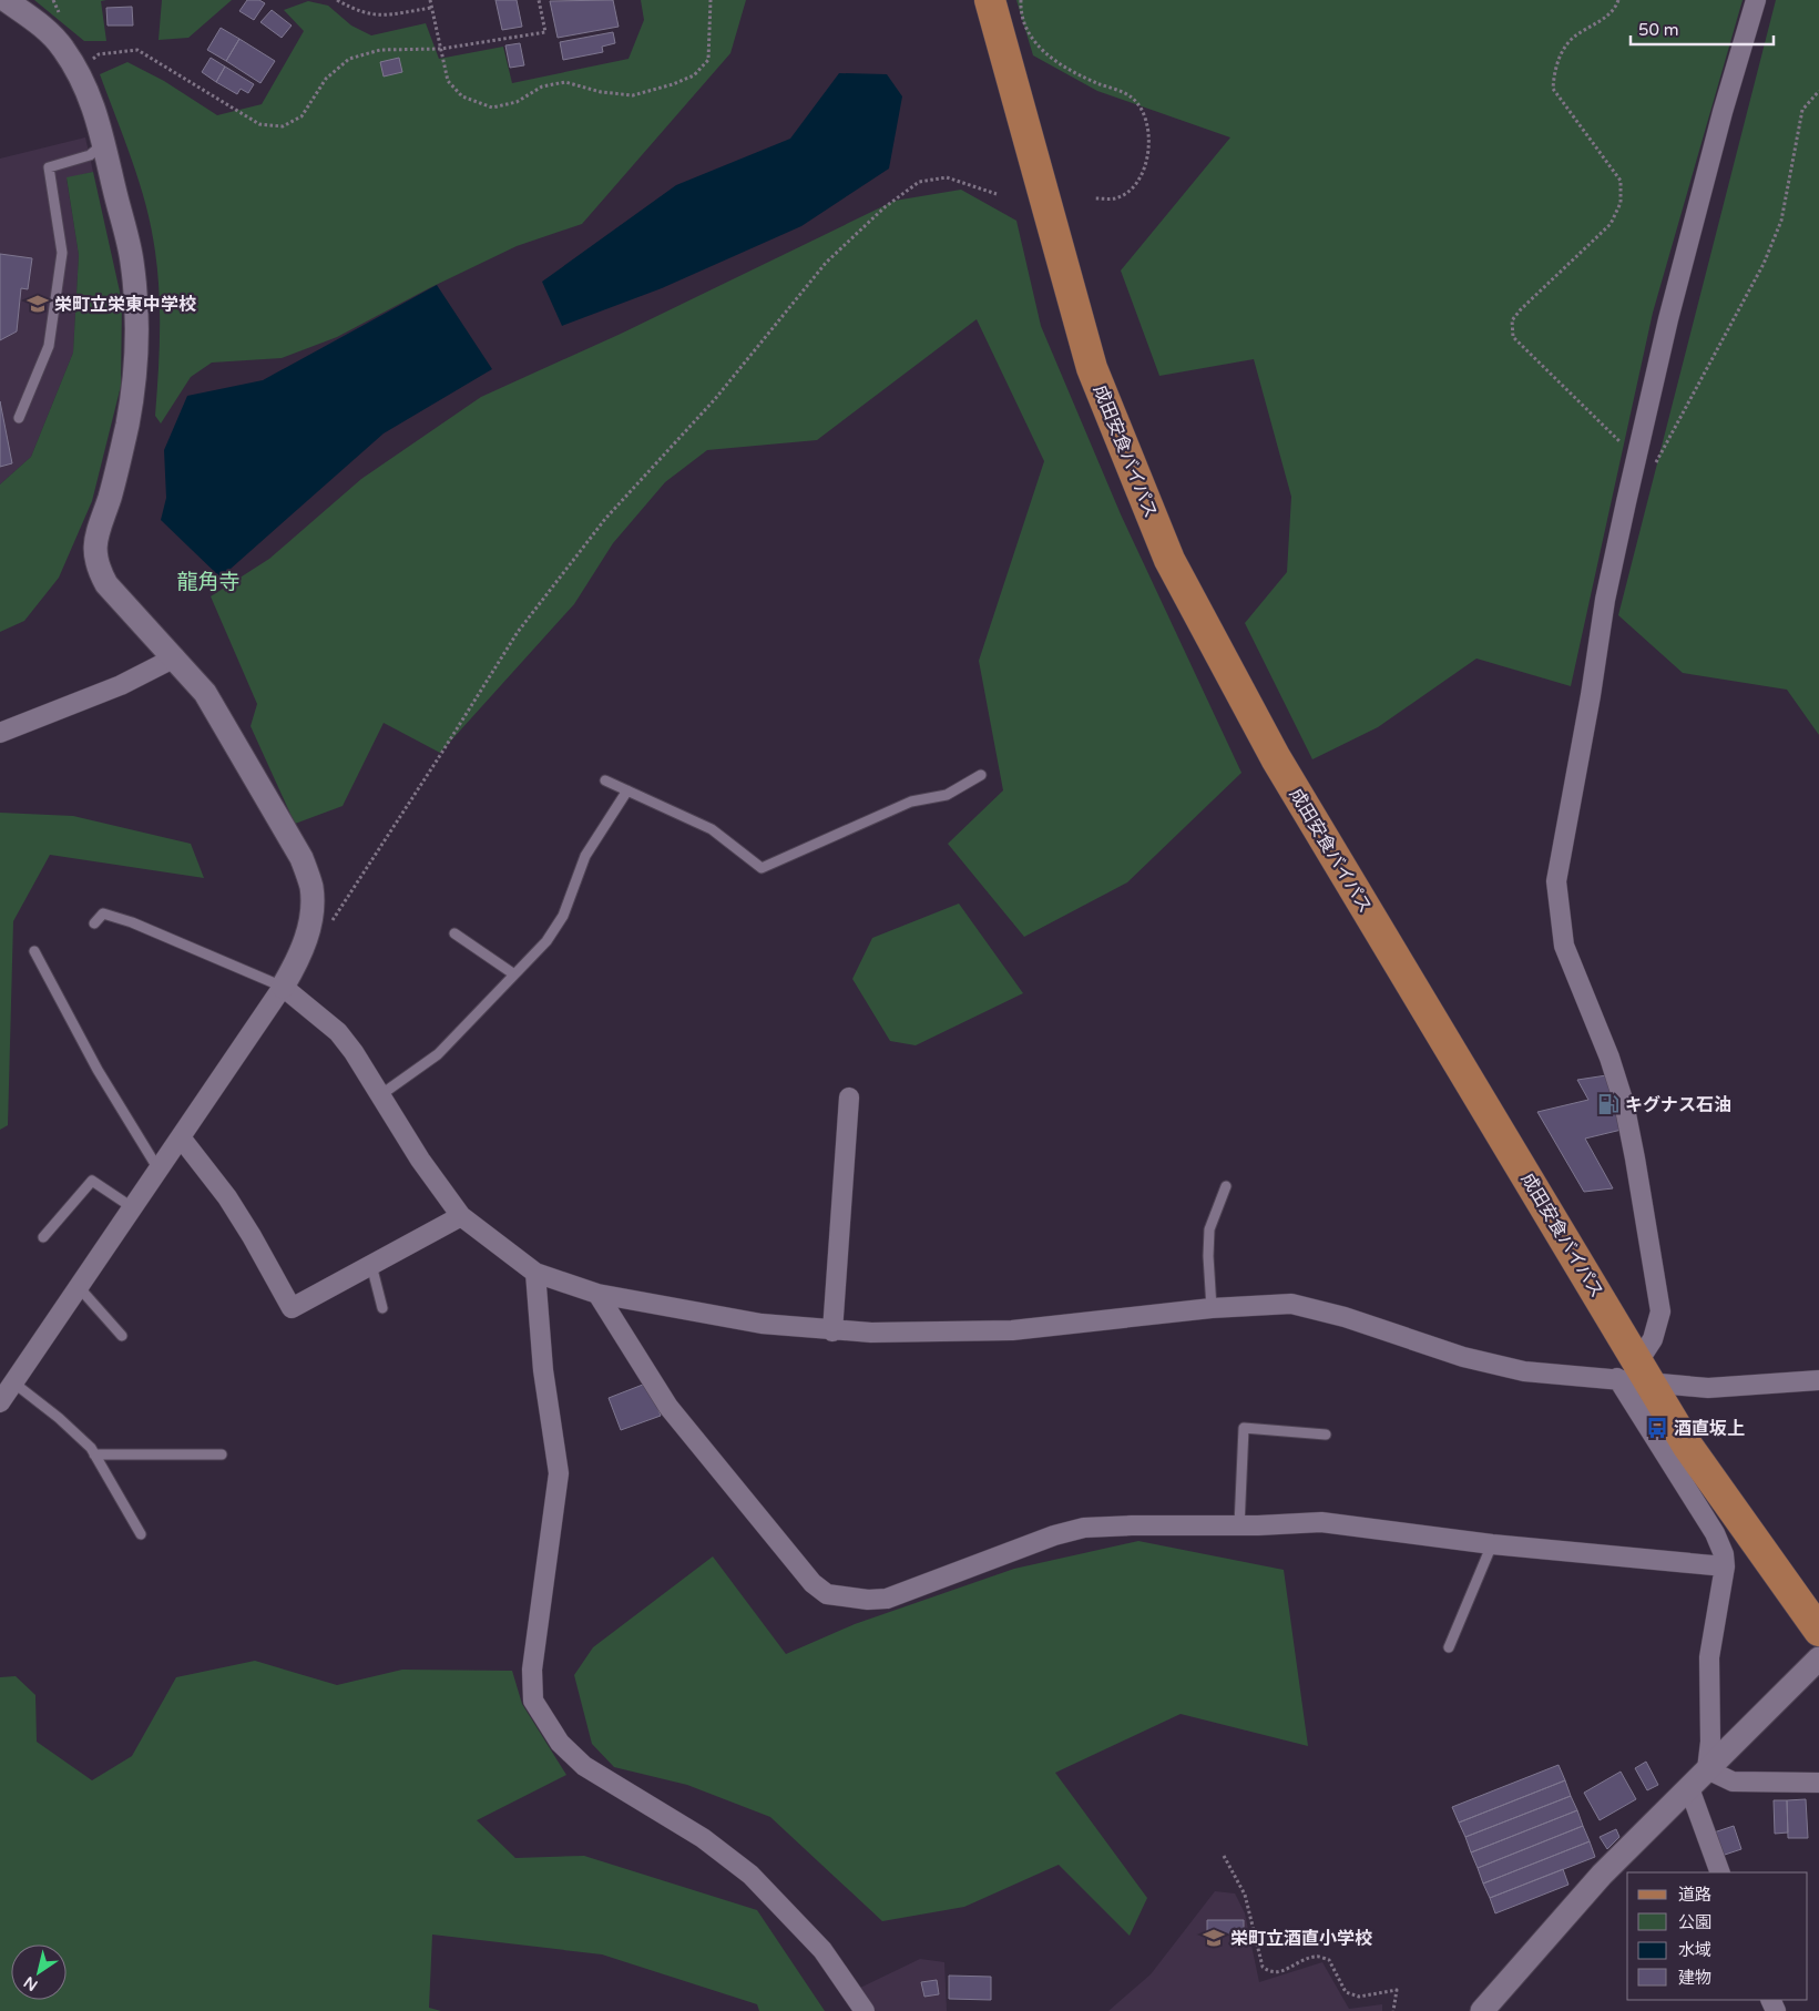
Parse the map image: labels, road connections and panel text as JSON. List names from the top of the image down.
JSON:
{
  "streets": {
    "main road": ["成田安食バイパス"]
  },
  "districts": ["龍角寺"],
  "places": {
    "school or university": ["栄町立栄東中学校", "栄町立酒直小学校"],
    "fuel station": ["キグナス石油"],
    "bus stop": ["酒直坂上"]
  },
  "legend": [
    "道路",
    "公園",
    "水域",
    "建物"
  ],
  "scale_bar": "50 m",
  "north": "bottom left"
}
